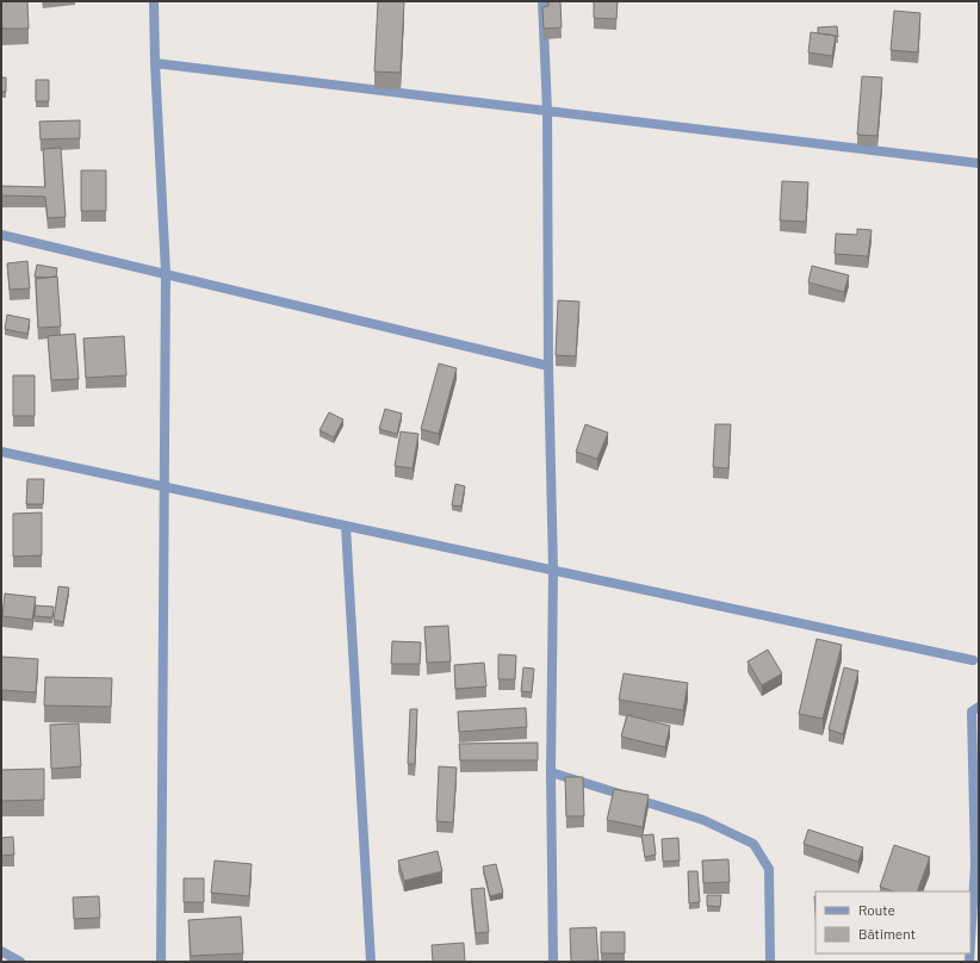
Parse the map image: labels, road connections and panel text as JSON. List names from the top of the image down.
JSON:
{
  "legend": ["Route", "Bâtiment"]
}
